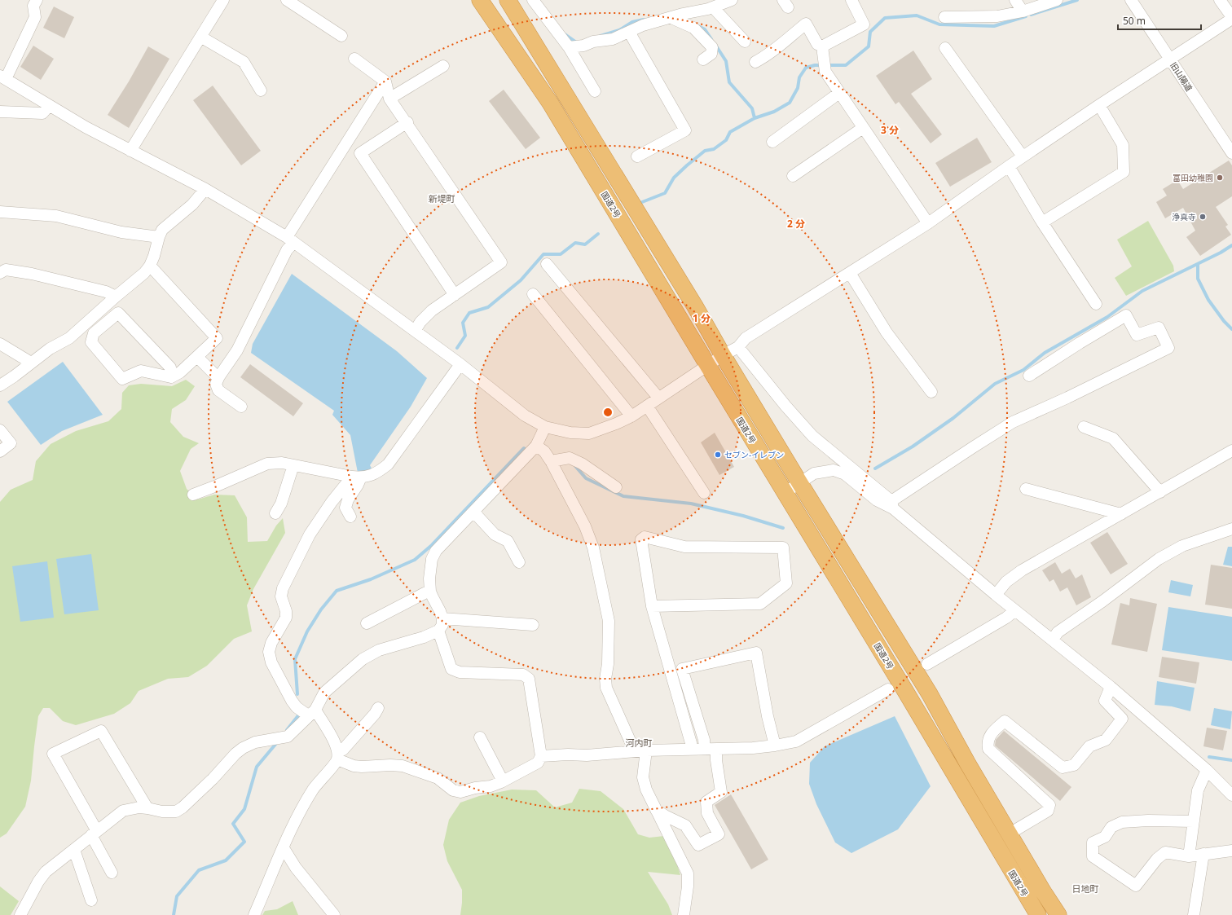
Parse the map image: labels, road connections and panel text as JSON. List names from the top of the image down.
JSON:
{
  "streets": {
    "highway": ["国道2号"],
    "street": ["旧山陽道"]
  },
  "districts": ["新堤町", "河内町", "日地町"],
  "places": ["富田幼稚園", "浄真寺", "セブン-イレブン"],
  "scale_bar": "50 m",
  "rings": ["3 分", "2 分", "1 分"]
}
